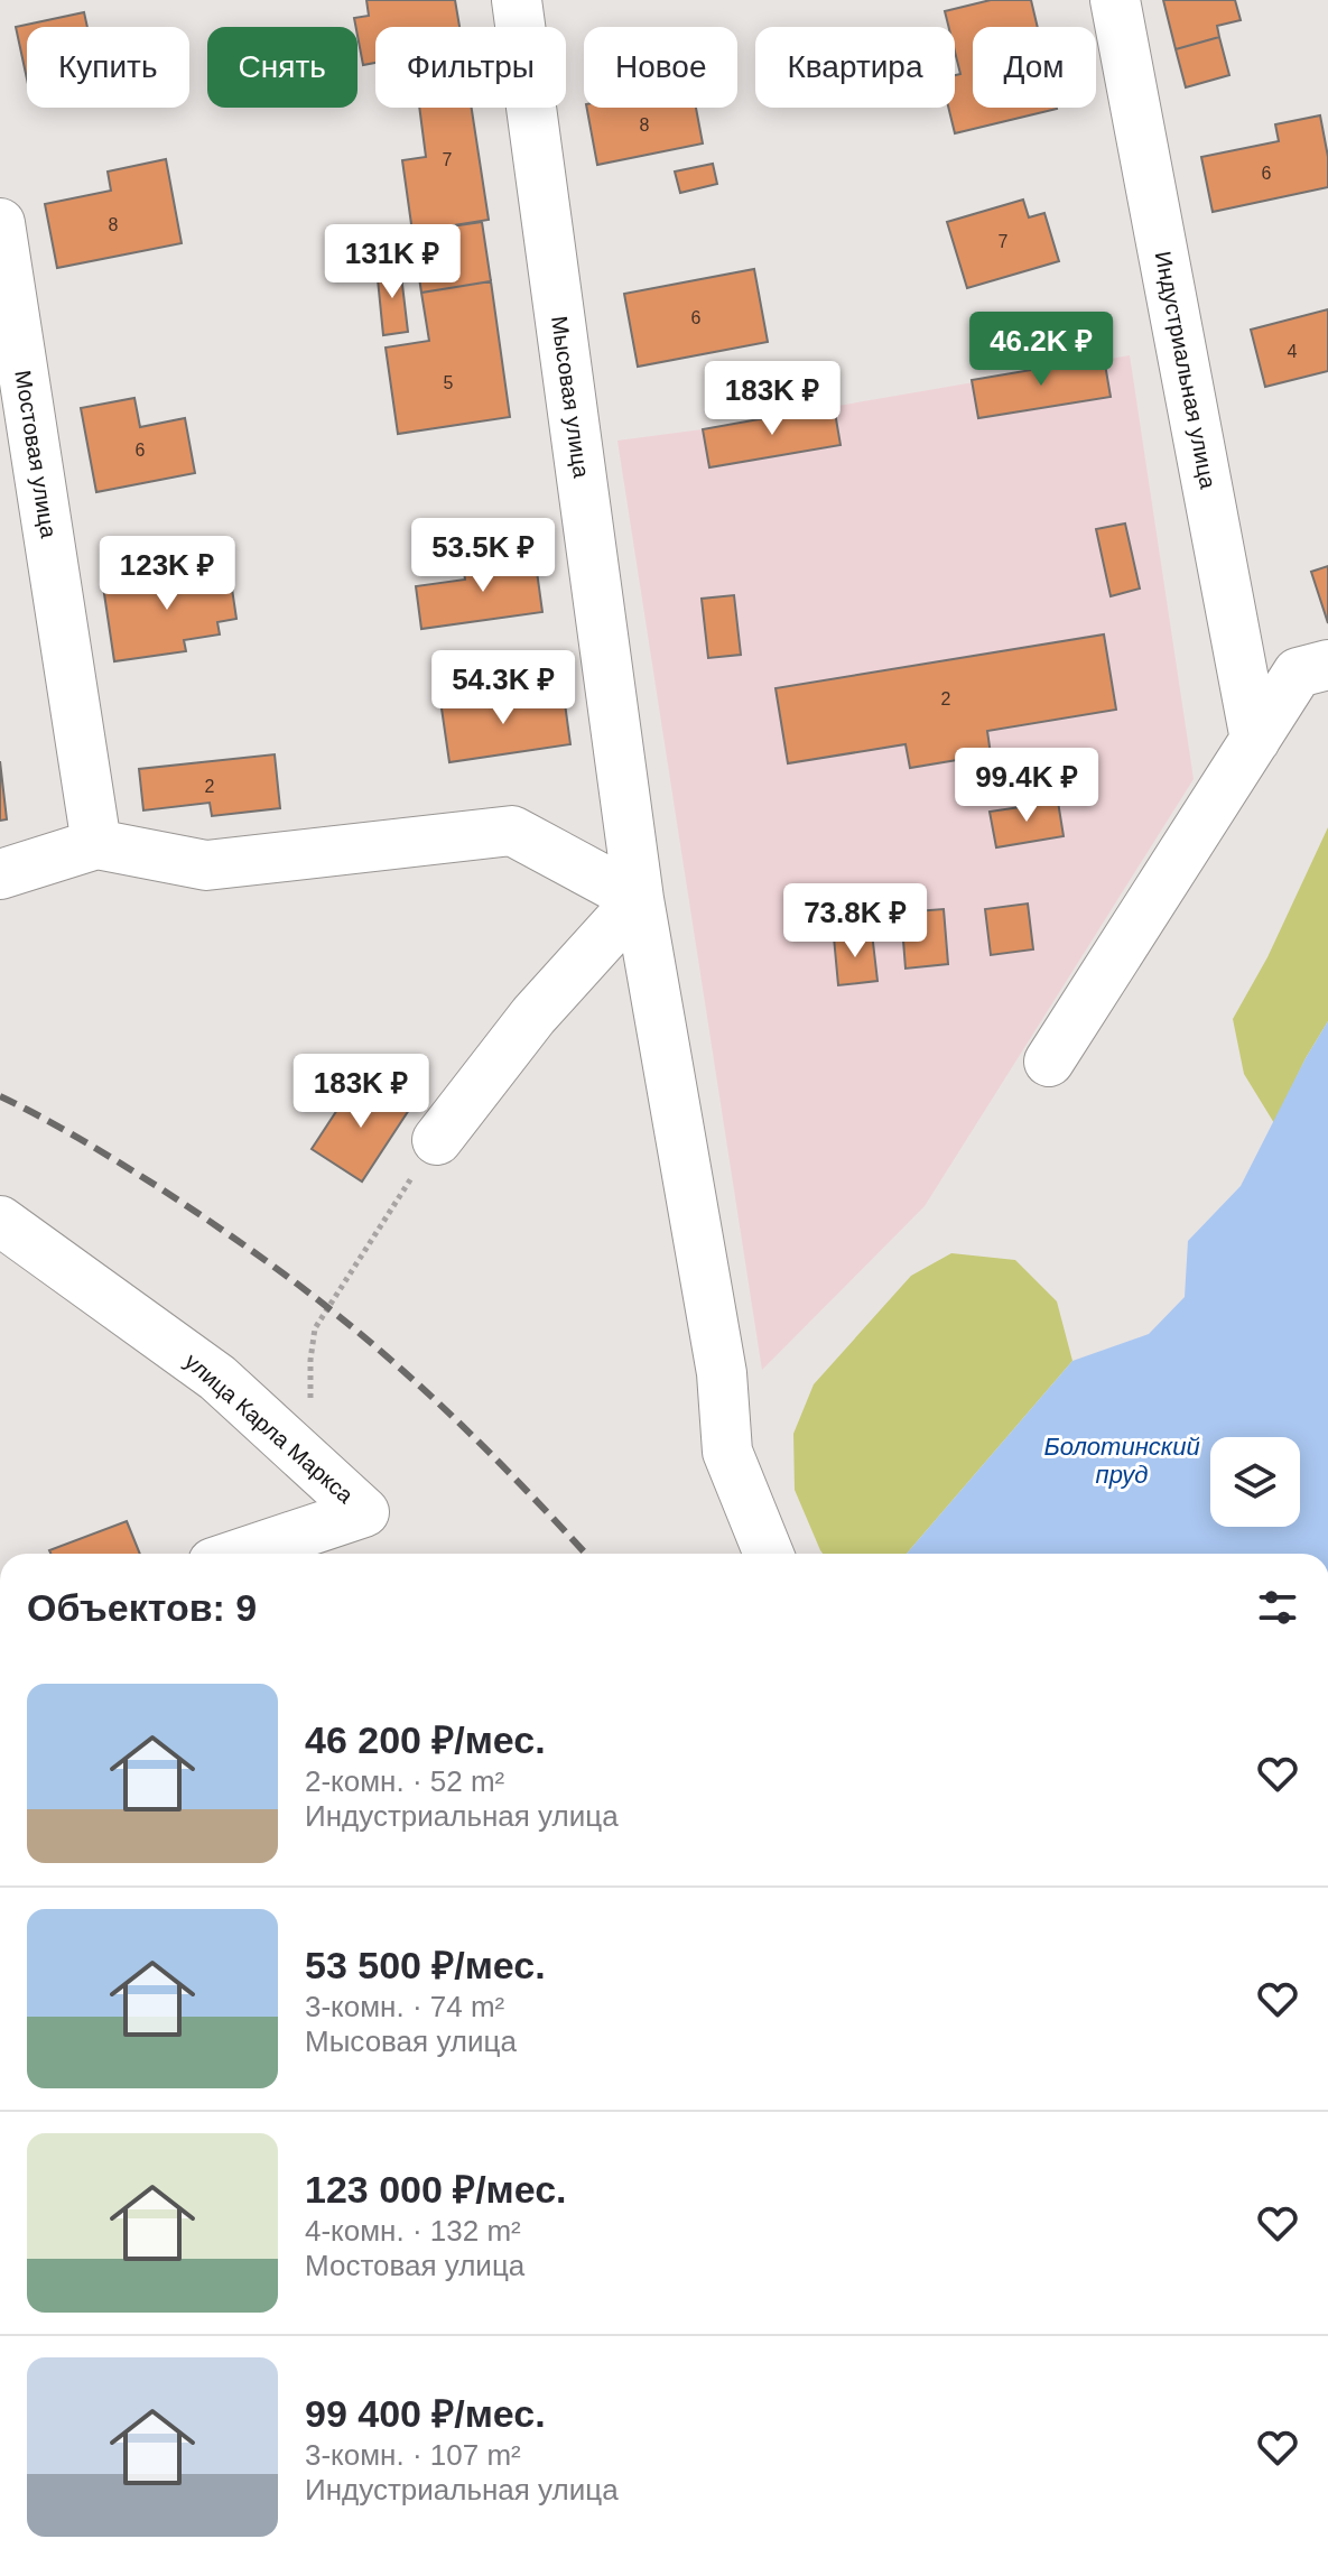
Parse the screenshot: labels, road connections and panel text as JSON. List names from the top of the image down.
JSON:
{
  "streets": {
    "street": [
      "Индустриальная улица",
      "Мысовая улица",
      "Мостовая улица",
      "улица Карла Маркса"
    ]
  },
  "water": ["Болотинский пруд"],
  "house_numbers": [
    "8",
    "7",
    "6",
    "8",
    "7",
    "6",
    "4",
    "5",
    "6",
    "2",
    "2"
  ],
  "page": {
    "chip": [
      "Купить",
      "Снять",
      "Фильтры",
      "Новое",
      "Квартира",
      "Дом"
    ],
    "price": [
      "131K ₽",
      "46.2K ₽",
      "183K ₽",
      "53.5K ₽",
      "123K ₽",
      "54.3K ₽",
      "99.4K ₽",
      "73.8K ₽",
      "183K ₽"
    ],
    "heading": "Объектов: 9",
    "list": [
      {
        "name": "46 200 ₽/мес.",
        "note": "2-комн. · 52 m² · Индустриальная улица"
      },
      {
        "name": "53 500 ₽/мес.",
        "note": "3-комн. · 74 m² · Мысовая улица"
      },
      {
        "name": "123 000 ₽/мес.",
        "note": "4-комн. · 132 m² · Мостовая улица"
      },
      {
        "name": "99 400 ₽/мес.",
        "note": "3-комн. · 107 m² · Индустриальная улица"
      }
    ]
  }
}
